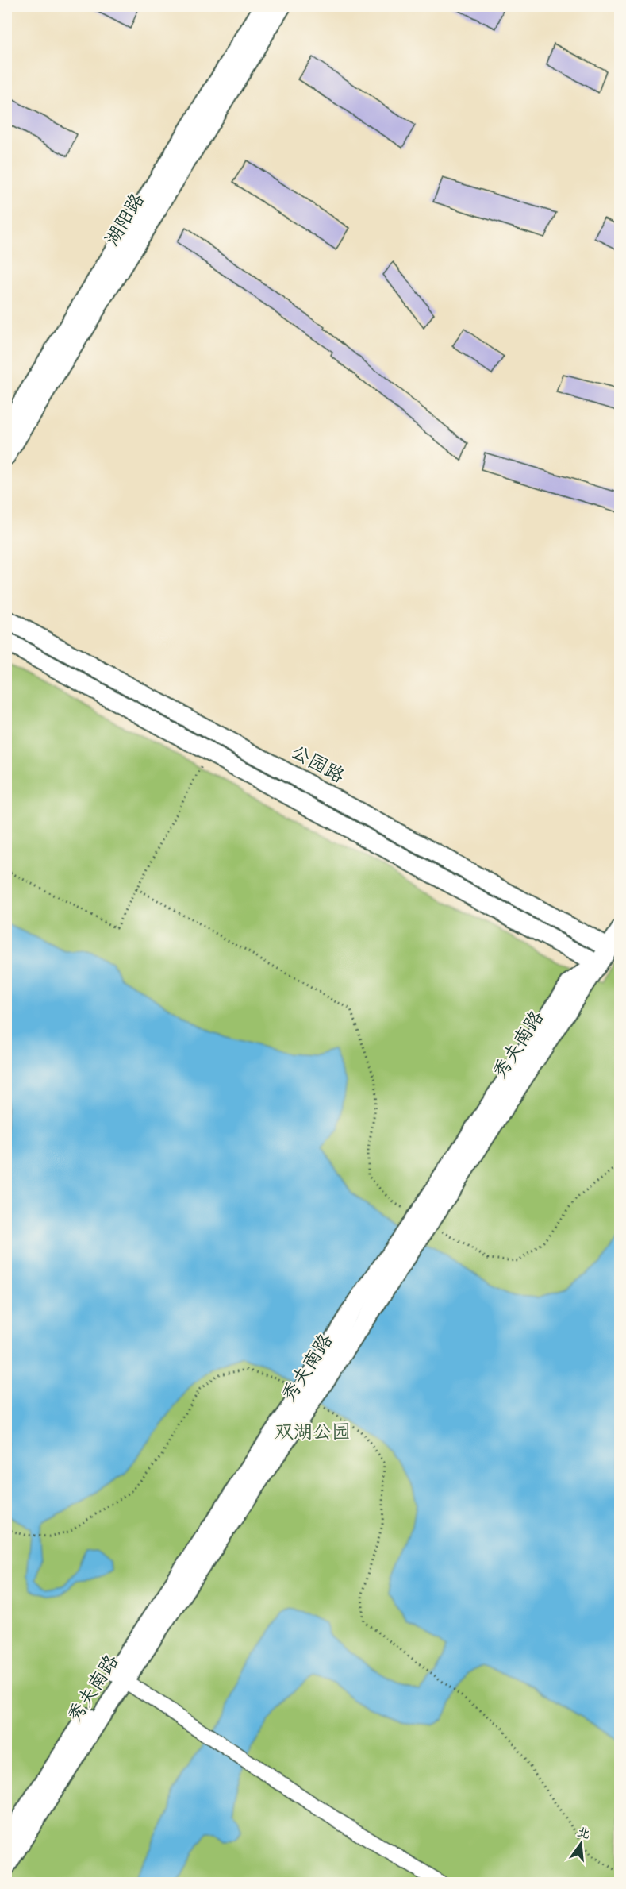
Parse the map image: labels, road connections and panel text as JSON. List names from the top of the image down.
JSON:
{
  "streets": {
    "street": ["湖阳路", "公园路", "秀夫南路"]
  },
  "crossings": [
    ["公园路", "秀夫南路"]
  ],
  "parks": ["双湖公园"],
  "north": "top"
}
